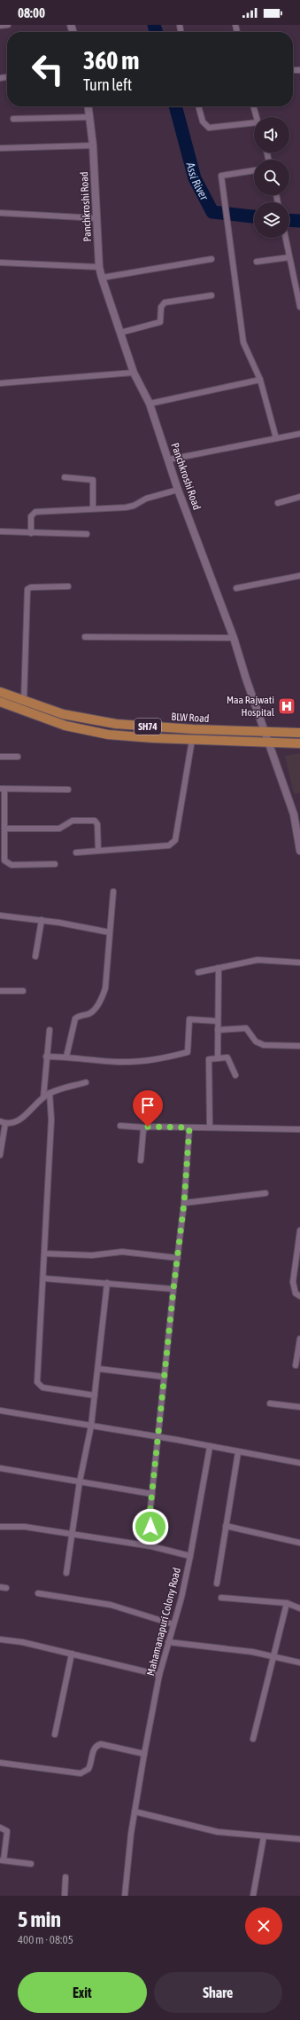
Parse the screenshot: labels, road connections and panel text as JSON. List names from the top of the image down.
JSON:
{
  "streets": {
    "main road": ["BLW Road", "SH74"],
    "street": ["Panchkroshi Road", "Mahamanapuri Colony Road"]
  },
  "crossings": [
    ["Panchkroshi Road", "BLW Road"],
    ["Panchkroshi Road", "SH74"]
  ],
  "water": ["Assi River"],
  "places": {
    "hospital": ["Maa Rajwati Hospital"]
  },
  "page": {
    "status": "08:00",
    "turn": ["360 m", "Turn left"],
    "heading": ["5 min", "400 m · 08:05"],
    "buttons": ["Exit", "Share"]
  }
}
